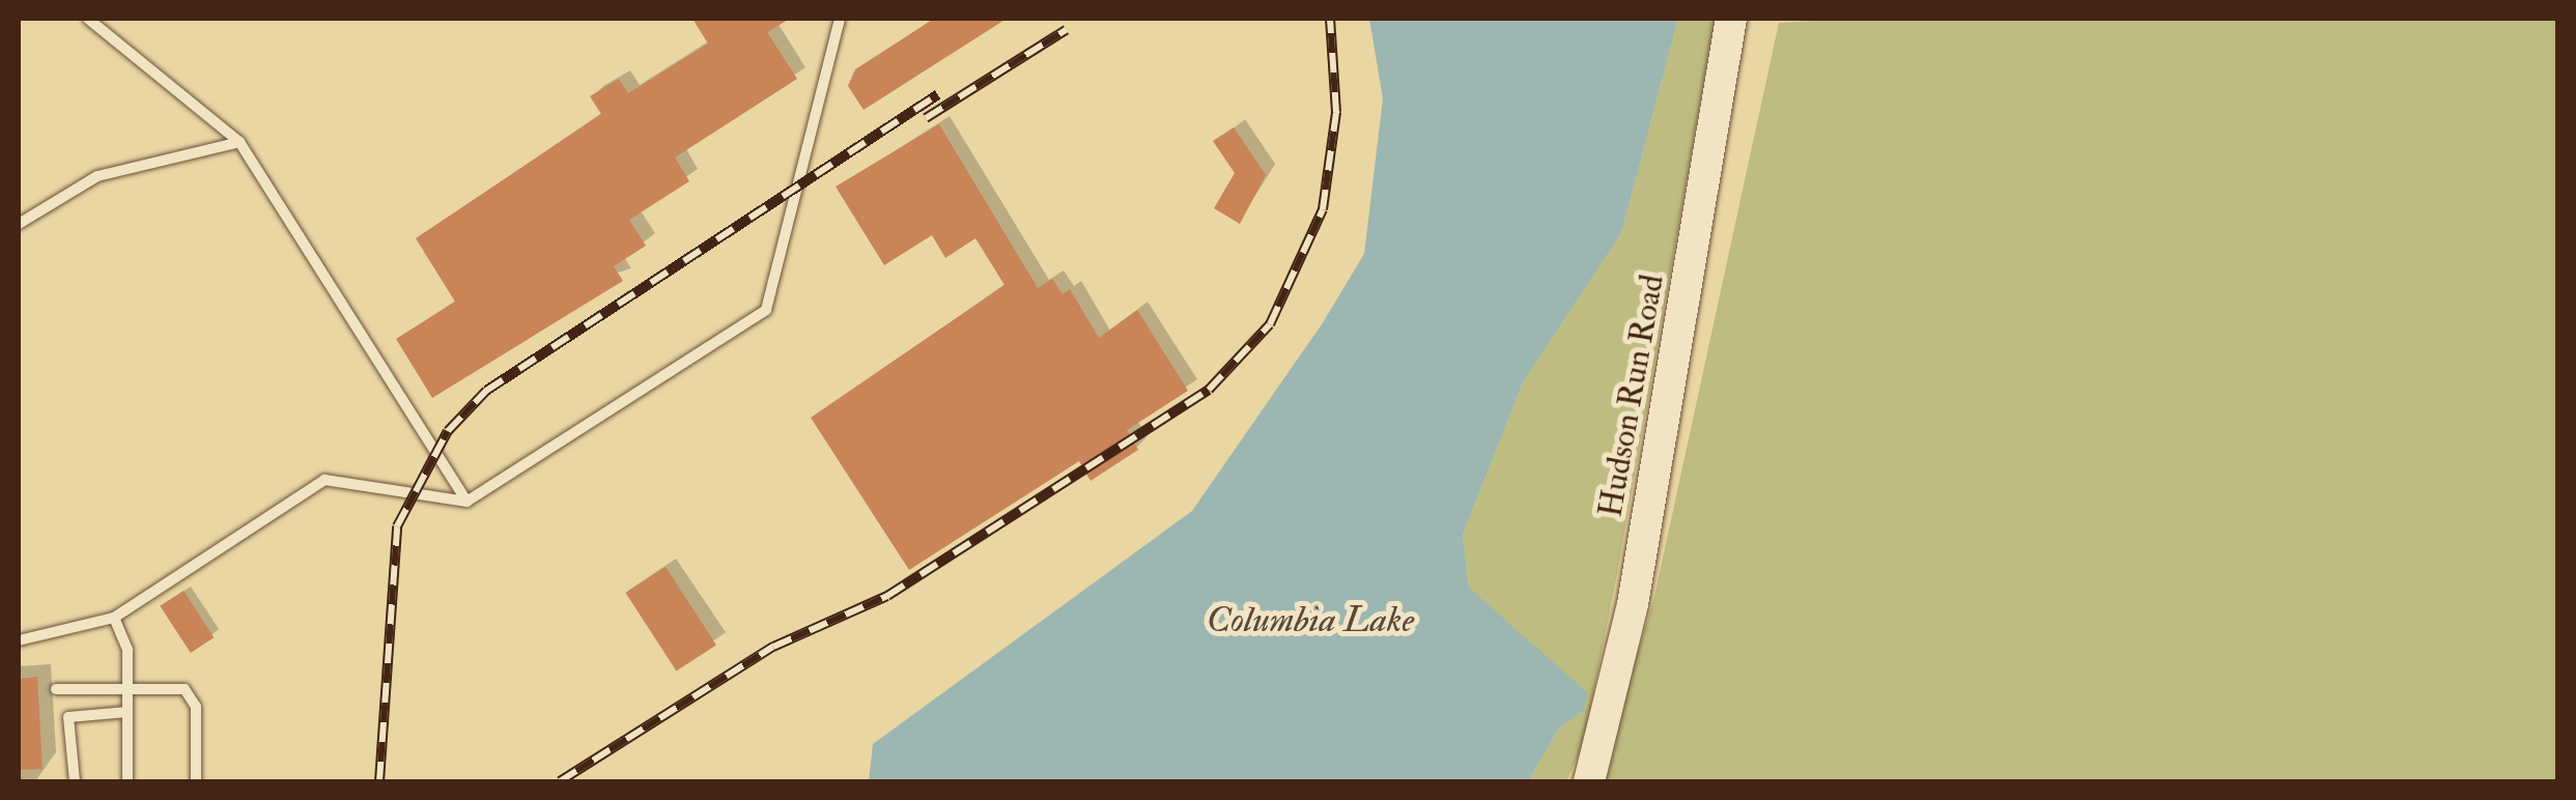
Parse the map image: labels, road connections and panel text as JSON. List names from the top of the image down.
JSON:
{
  "streets": {
    "main road": ["Hudson Run Road"]
  },
  "water": ["Columbia Lake"]
}
